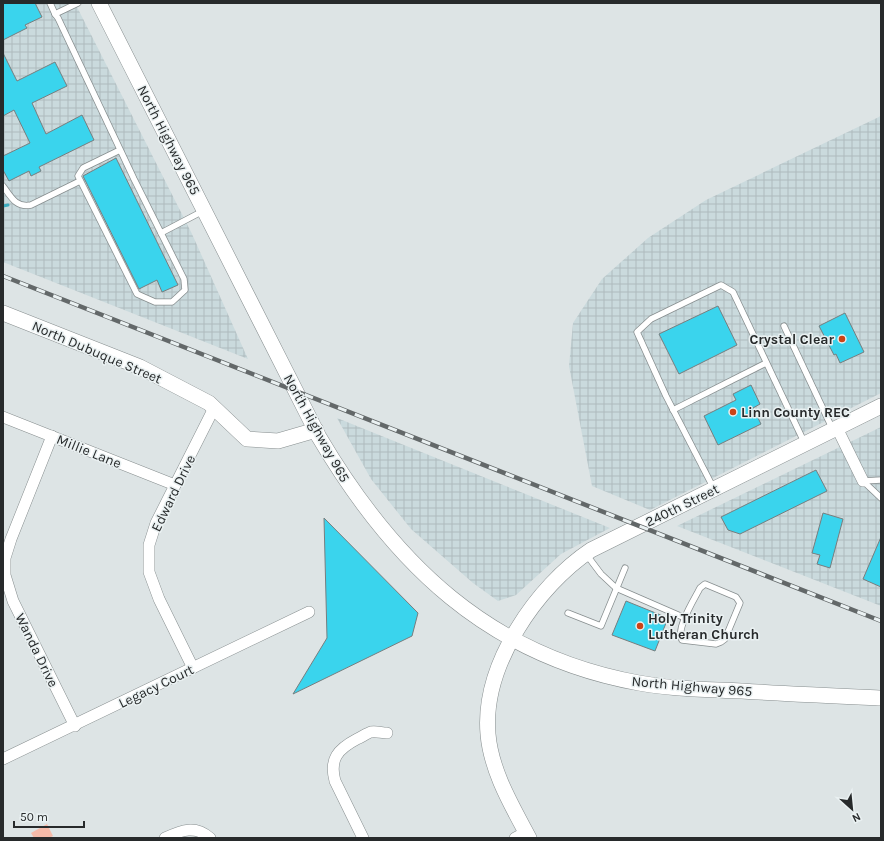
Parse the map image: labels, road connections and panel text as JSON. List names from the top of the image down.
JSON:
{
  "streets": {
    "street": [
      "North Highway 965",
      "North Dubuque Street",
      "Millie Lane",
      "Edward Drive",
      "240th Street",
      "Wanda Drive",
      "Legacy Court"
    ]
  },
  "crossings": [
    ["North Highway 965", "North Dubuque Street"],
    ["North Highway 965", "240th Street"],
    ["North Dubuque Street", "Edward Drive"],
    ["Millie Lane", "Edward Drive"],
    ["Millie Lane", "Wanda Drive"],
    ["Edward Drive", "Legacy Court"],
    ["Wanda Drive", "Legacy Court"]
  ],
  "places": ["Crystal Clear", "Linn County REC", "Holy Trinity Lutheran Church"],
  "scale_bar": "50 m",
  "north": "bottom right"
}
